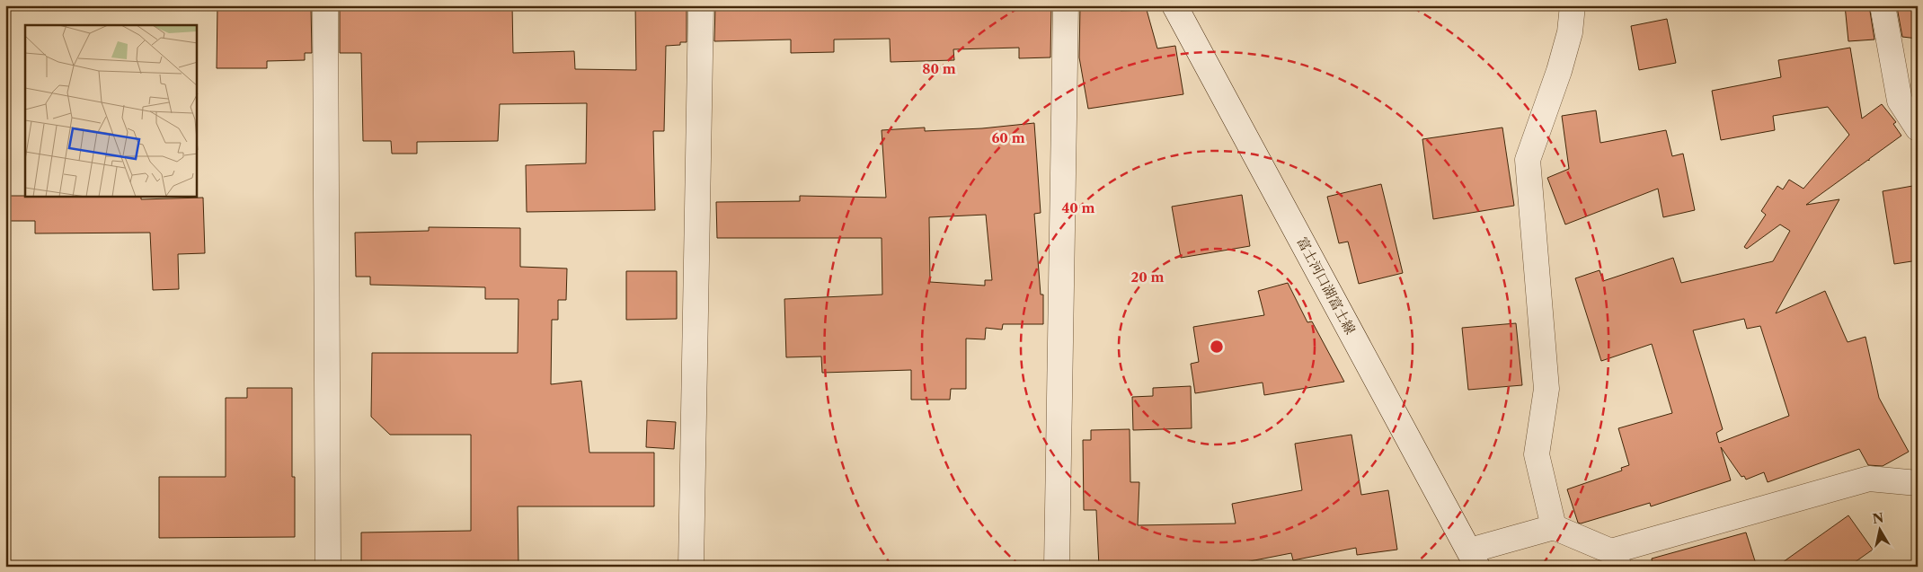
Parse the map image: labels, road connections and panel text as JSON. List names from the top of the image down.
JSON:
{
  "streets": {
    "street": ["富士河口湖富士線"]
  },
  "north": "top",
  "rings": [
    "80 m",
    "60 m",
    "40 m",
    "20 m"
  ]
}
